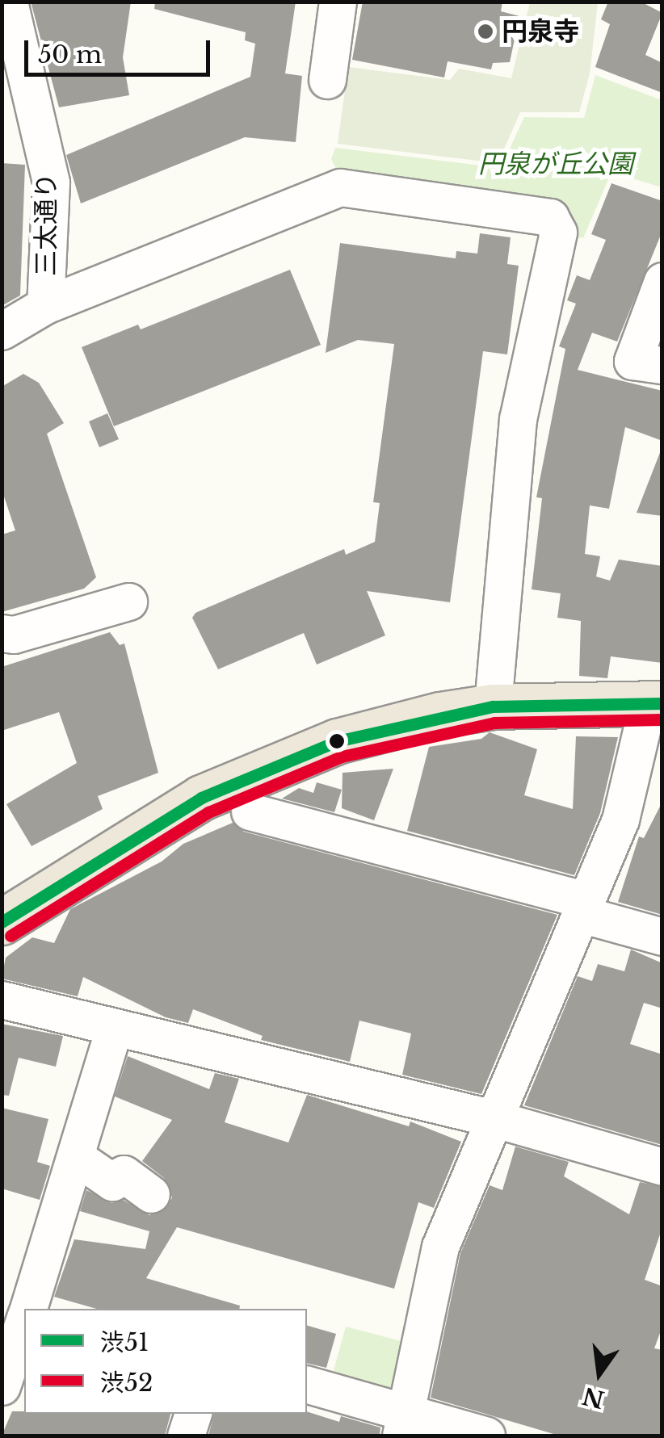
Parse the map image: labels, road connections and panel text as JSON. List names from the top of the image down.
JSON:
{
  "streets": {
    "street": ["三太通り"]
  },
  "parks": ["円泉が丘公園"],
  "places": ["円泉寺"],
  "lines": ["transit line 渋51", "transit line 渋52"],
  "legend": ["渋51", "渋52"],
  "scale_bar": "50 m",
  "north": "bottom"
}
